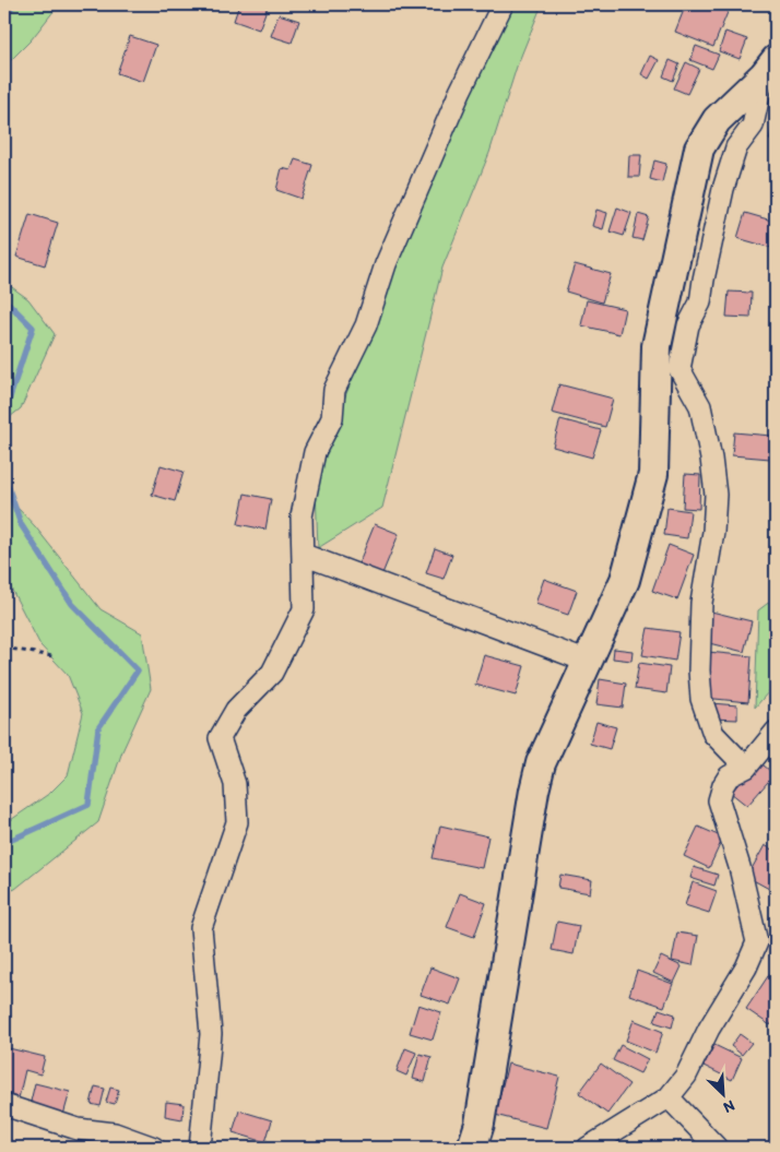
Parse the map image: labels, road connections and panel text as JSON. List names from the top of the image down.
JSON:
{
  "north": "bottom right"
}
